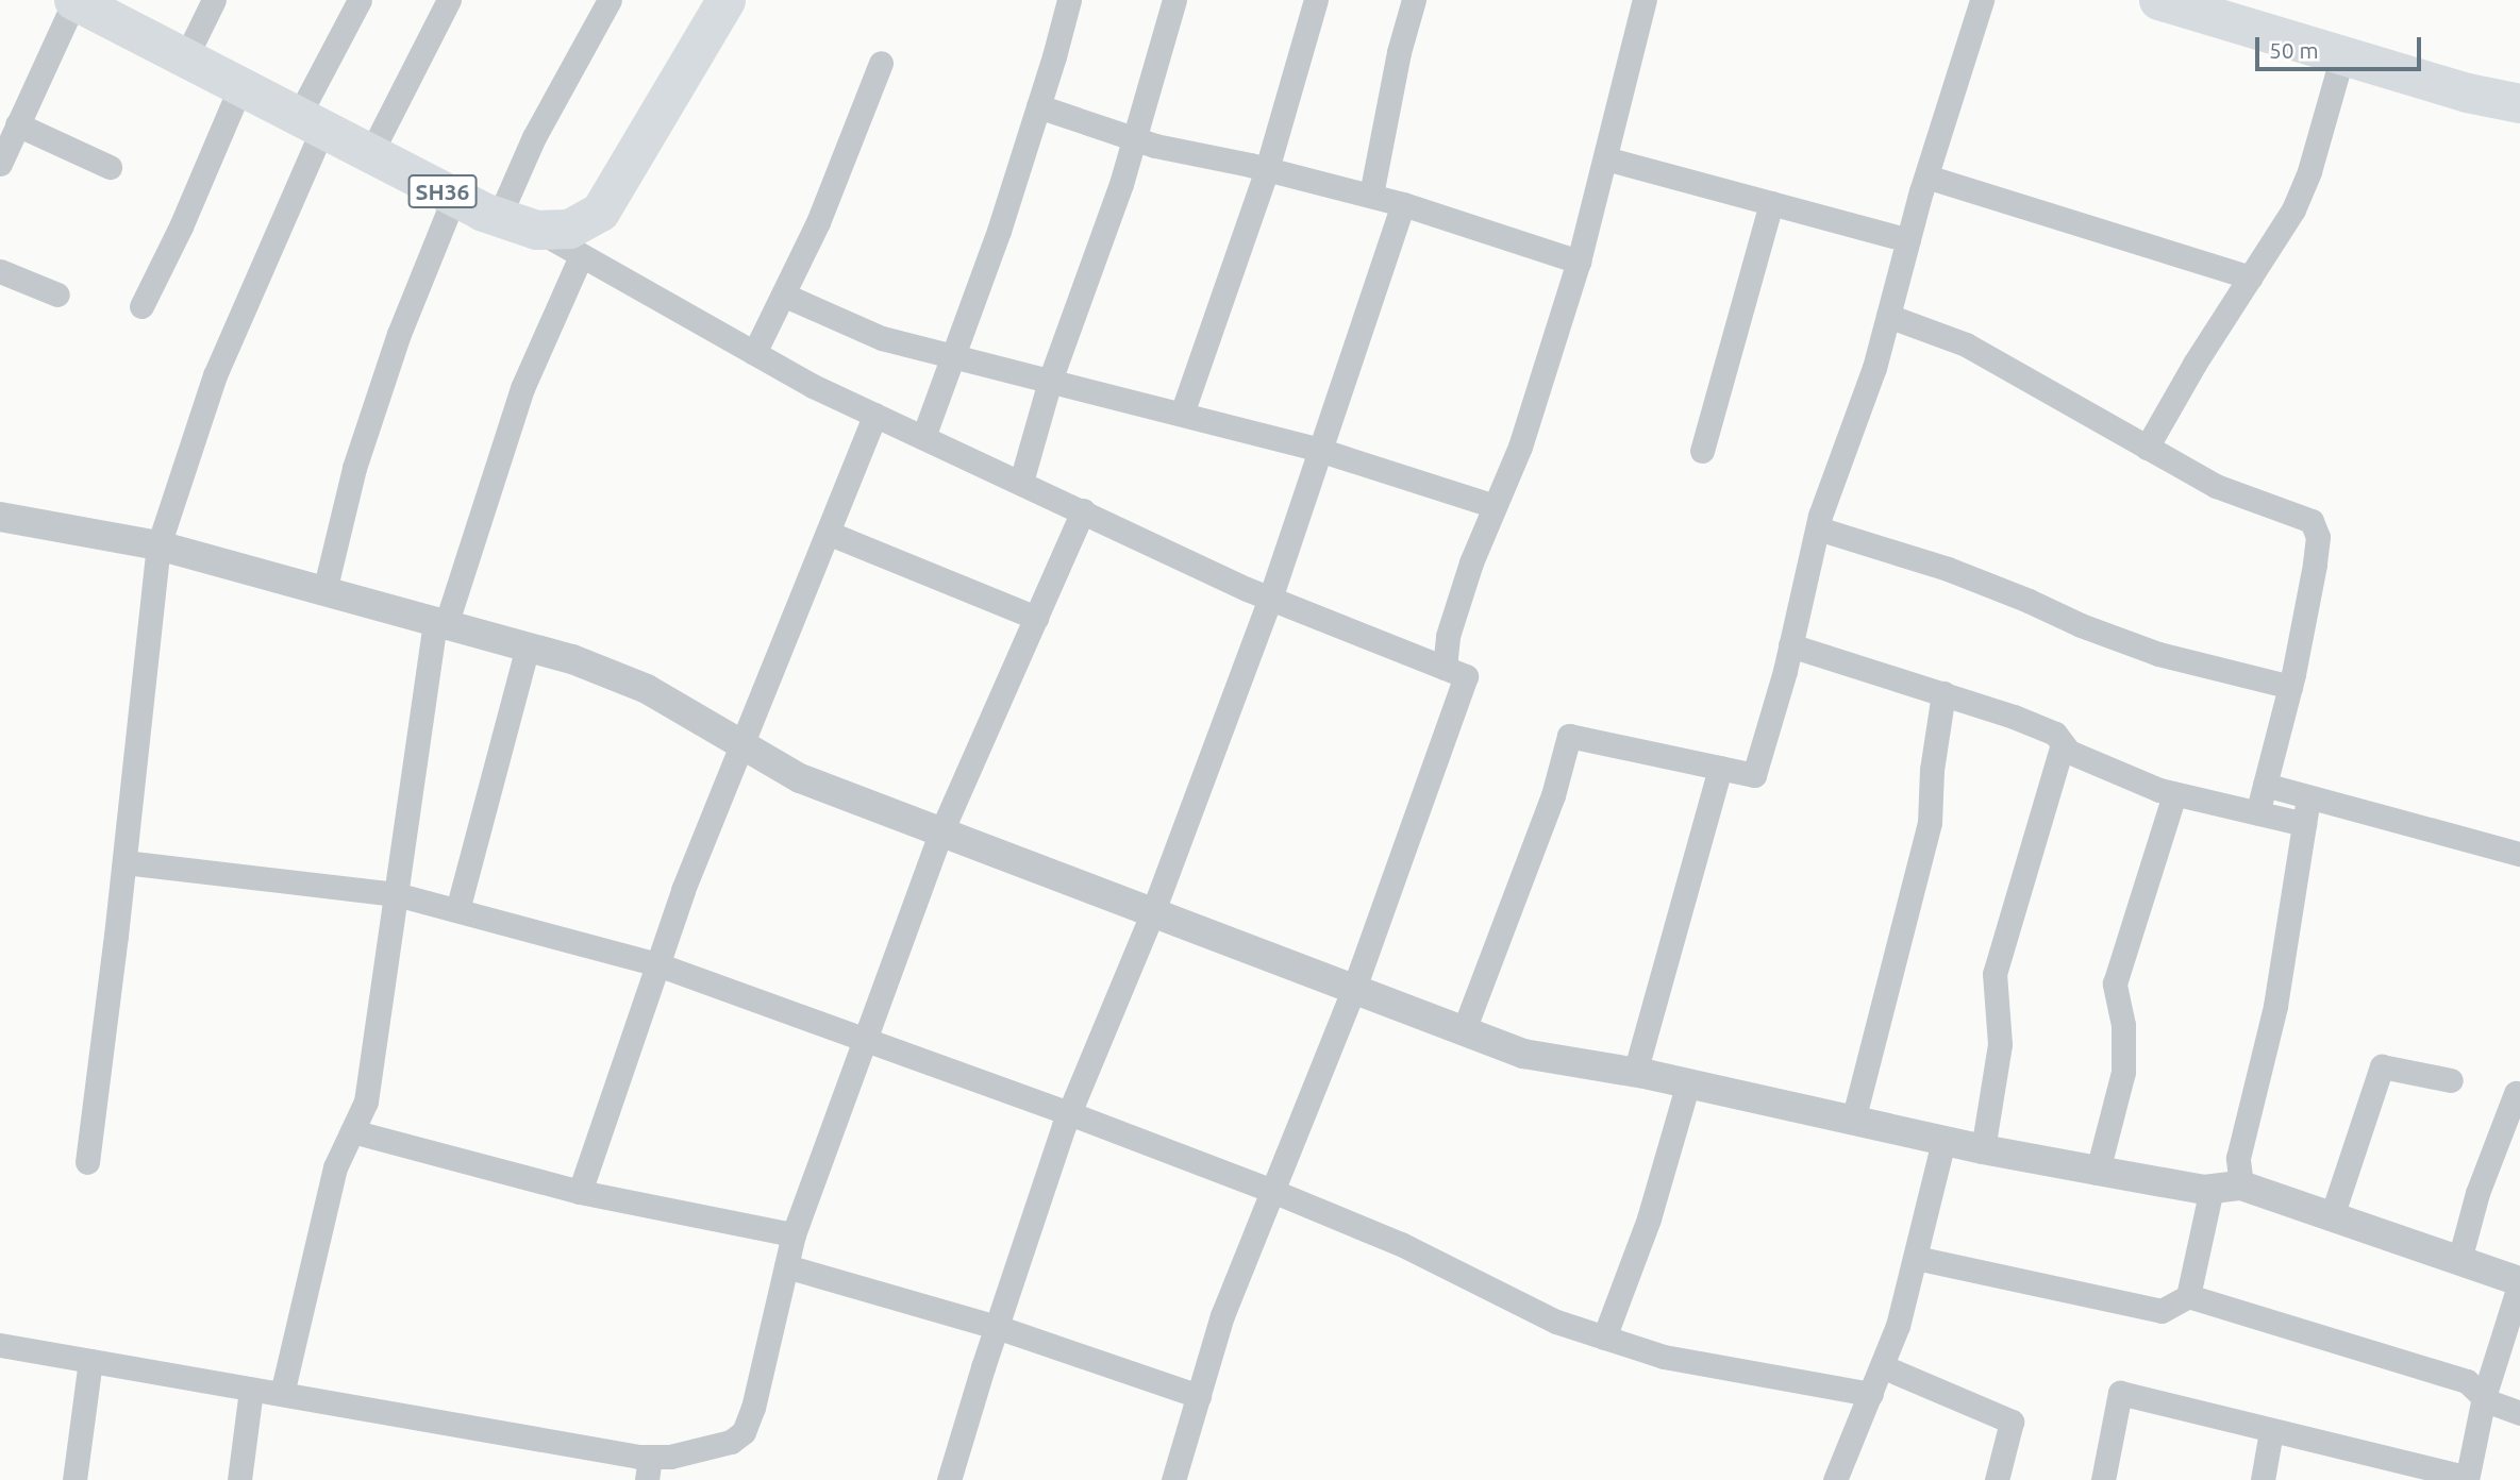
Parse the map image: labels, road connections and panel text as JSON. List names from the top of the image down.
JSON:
{
  "streets": {
    "highway": ["SH36"]
  },
  "scale_bar": "50 m"
}
